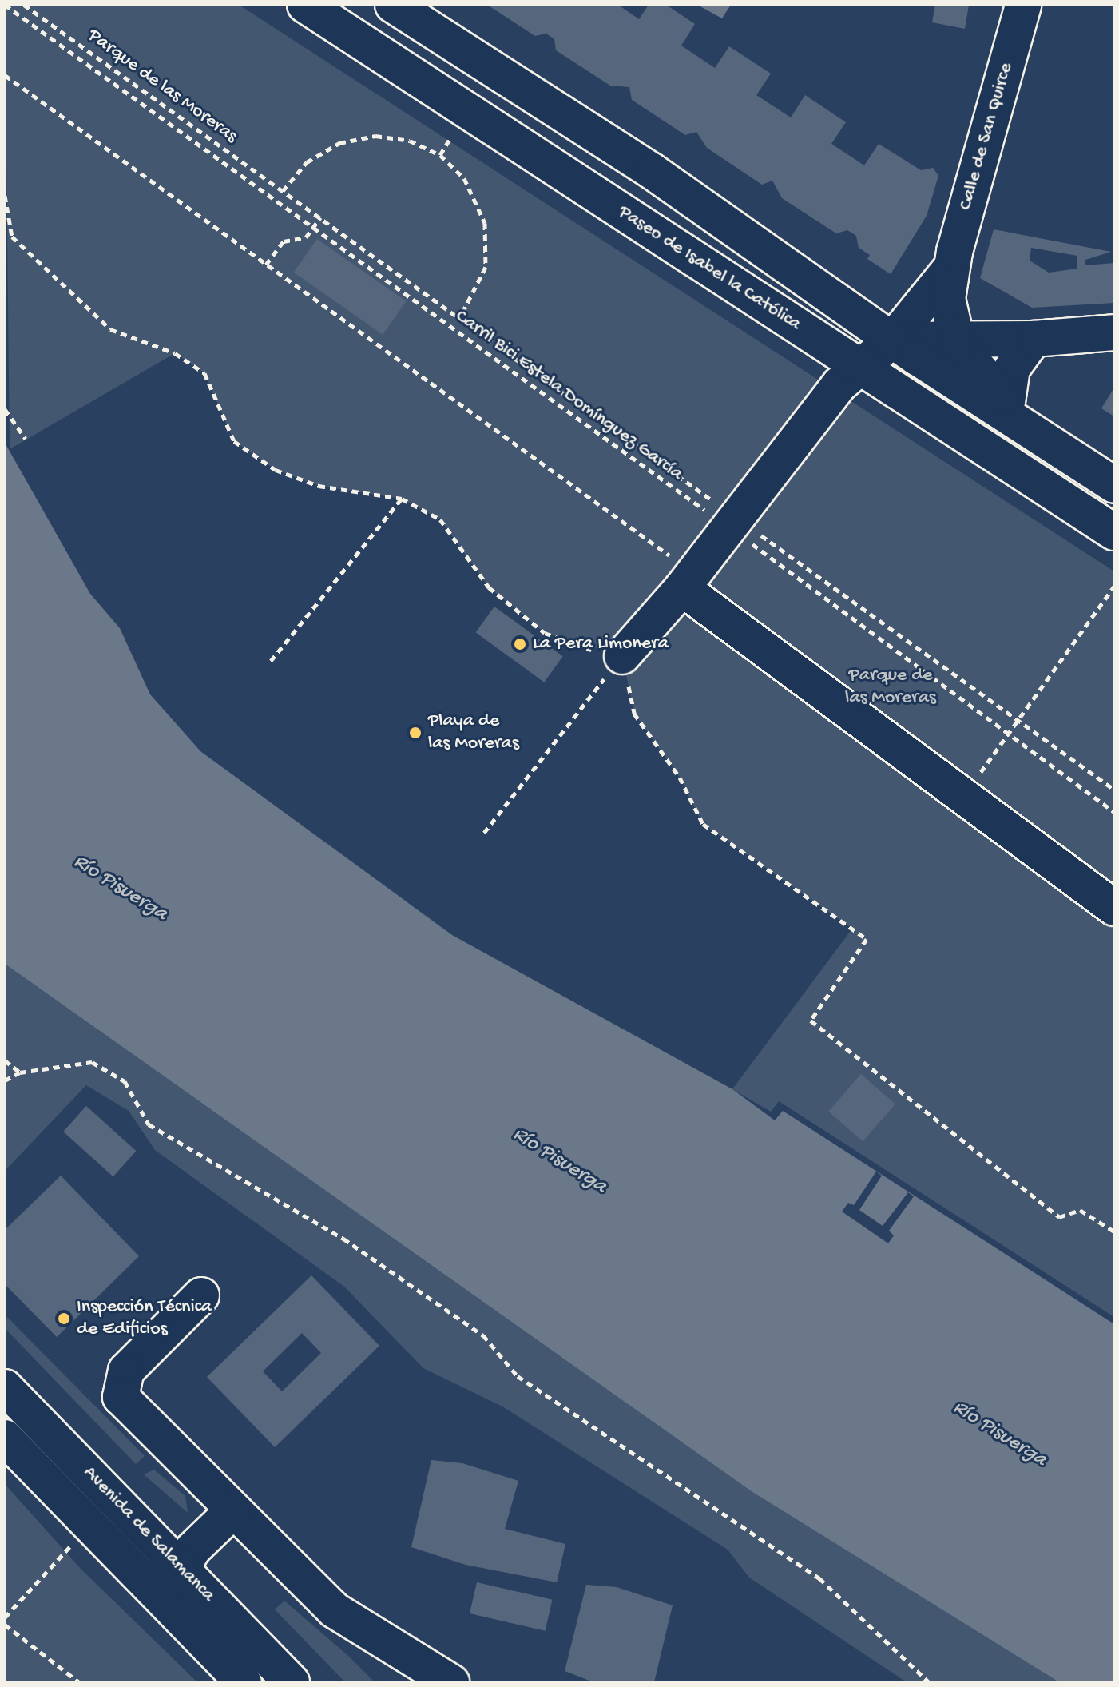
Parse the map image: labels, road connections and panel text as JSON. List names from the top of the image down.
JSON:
{
  "streets": {
    "main road": ["Calle de San Quirce", "Paseo de Isabel la Católica", "Avenida de Salamanca"],
    "path": ["Parque de las Moreras", "Carril Bici Estela Domínguez García"]
  },
  "crossings": [
    ["Parque de las Moreras", "Calle de San Quirce"],
    ["Parque de las Moreras", "Carril Bici Estela Domínguez García"],
    ["Calle de San Quirce", "Paseo de Isabel la Católica"],
    ["Calle de San Quirce", "Carril Bici Estela Domínguez García"]
  ],
  "water": ["Río Pisuerga"],
  "parks": ["Parque de las Moreras"],
  "places": ["La Pera Limonera", "Playa de las Moreras", "Inspección Técnica de Edificios"]
}
